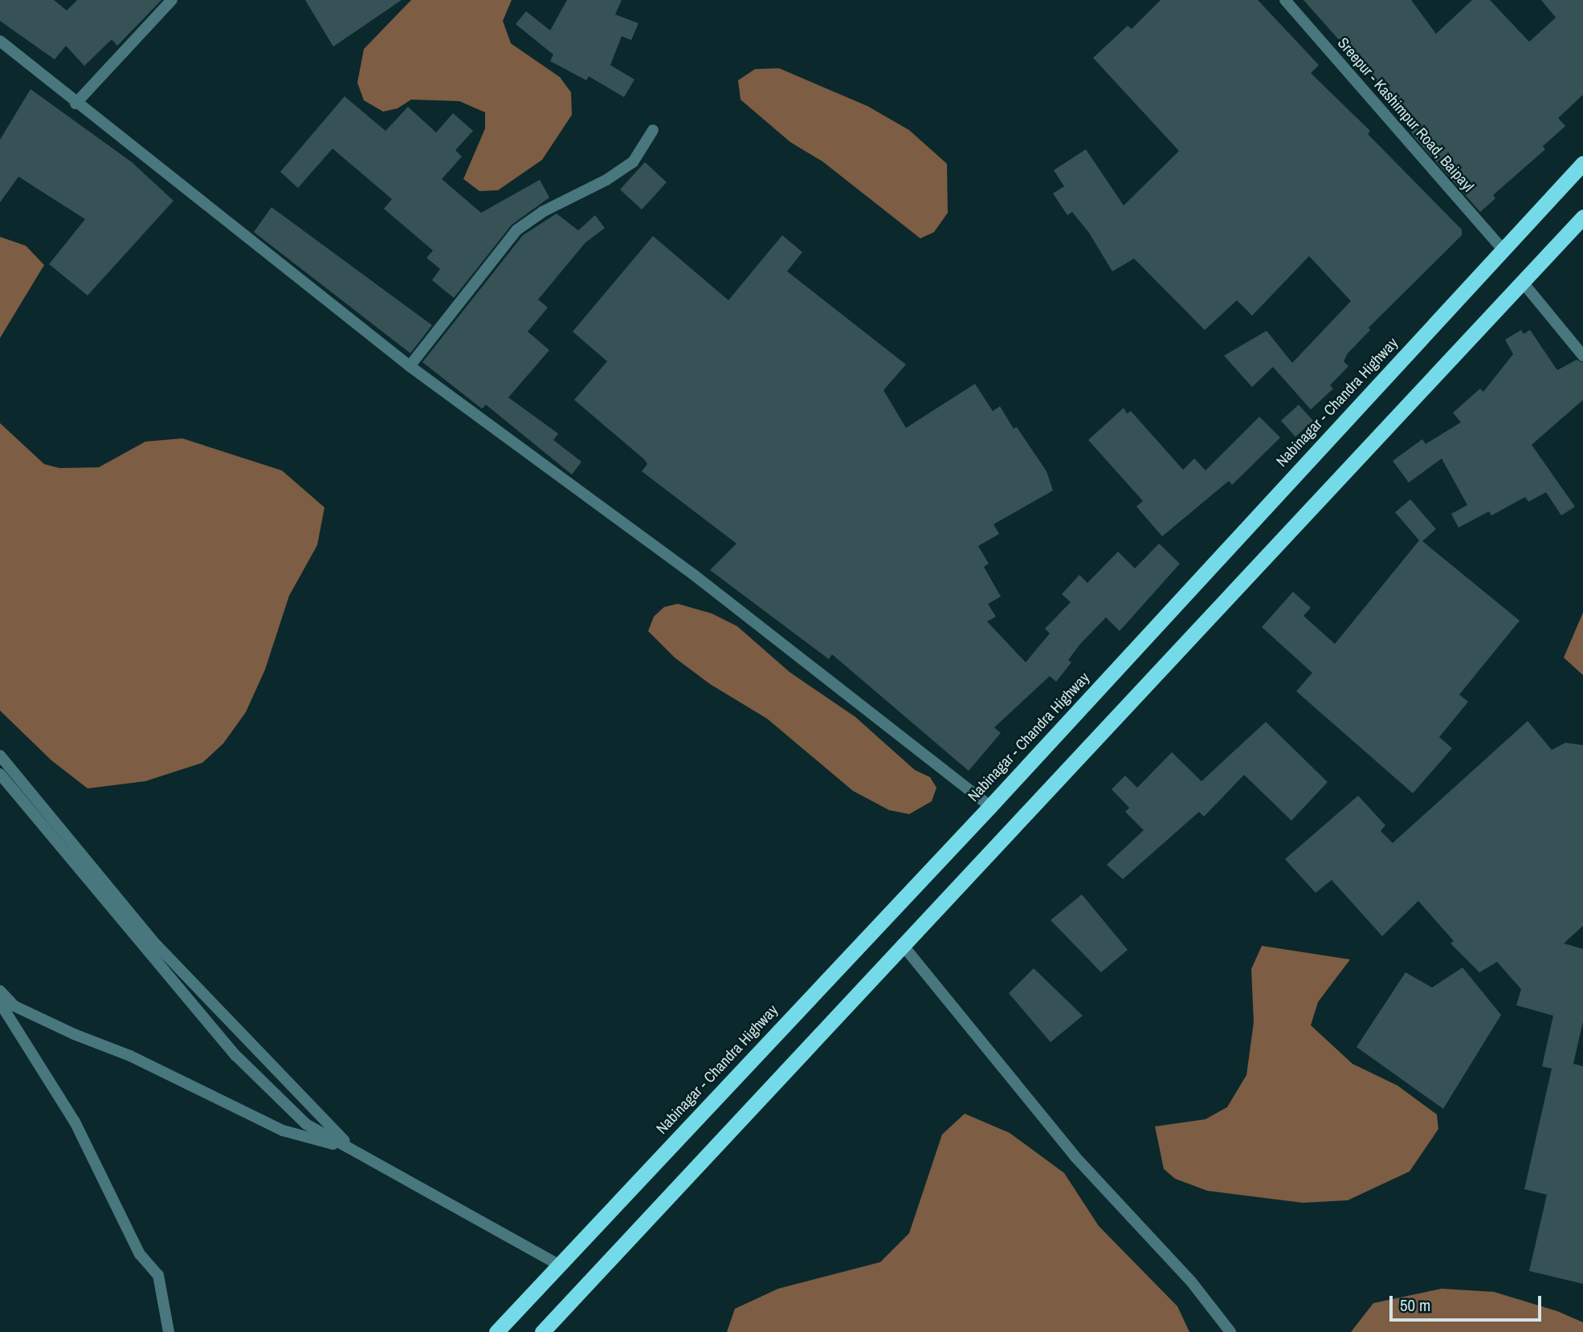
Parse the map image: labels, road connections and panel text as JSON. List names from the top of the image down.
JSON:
{
  "streets": {
    "highway": ["Nabinagar - Chandra Highway"],
    "street": ["Sreepur - Kashimpur Road, Baipayl"]
  },
  "crossings": [
    ["Sreepur - Kashimpur Road, Baipayl", "Nabinagar - Chandra Highway"]
  ],
  "scale_bar": "50 m"
}
